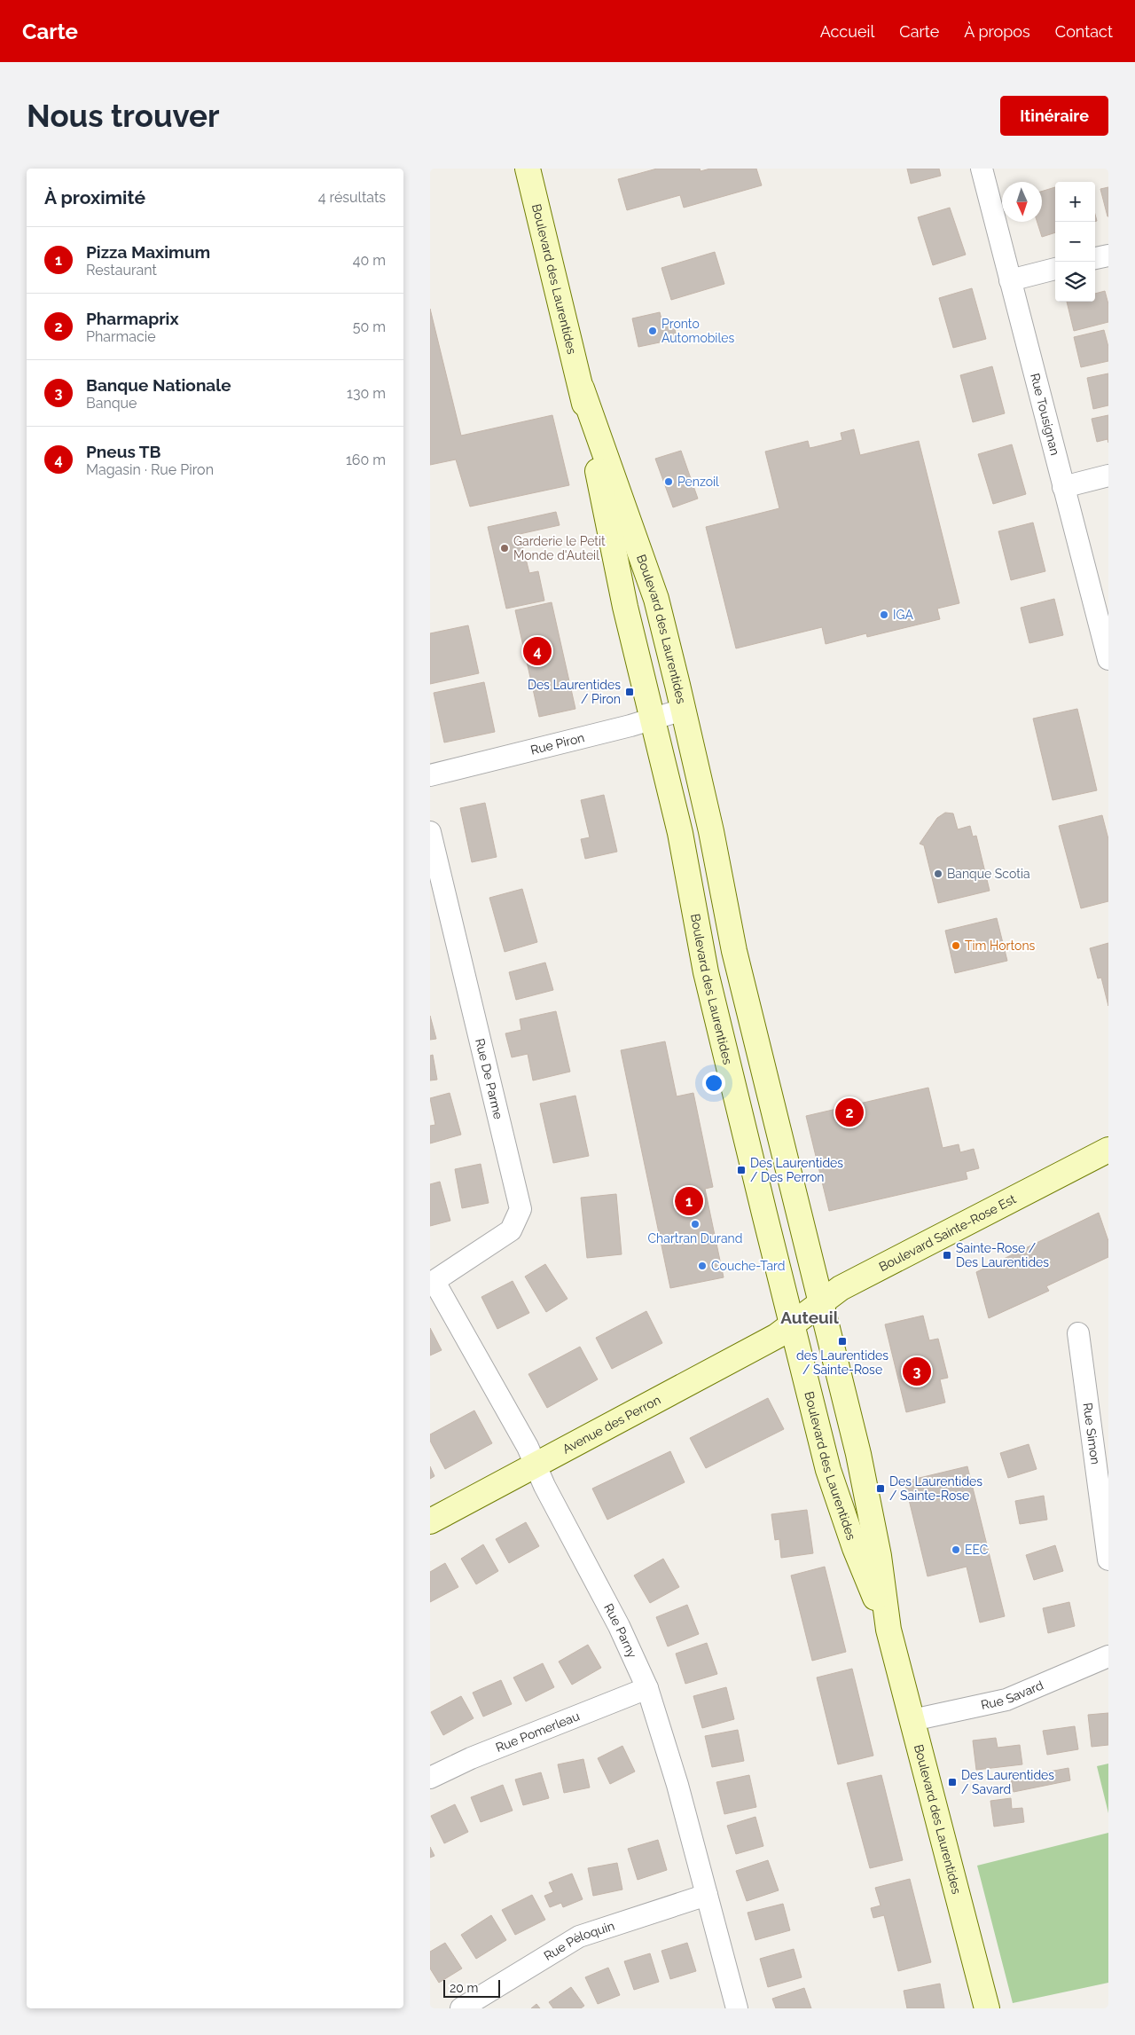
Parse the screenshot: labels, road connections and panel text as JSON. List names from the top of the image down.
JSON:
{
  "streets": {
    "main road": ["Boulevard des Laurentides", "Boulevard Sainte-Rose Est", "Avenue des Perron"],
    "street": [
      "Rue Tousignan",
      "Rue Piron",
      "Rue De Parme",
      "Rue Simon",
      "Rue Parny",
      "Rue Savard",
      "Rue Pomerleau",
      "Rue Péloquin"
    ]
  },
  "crossings": [
    ["Boulevard des Laurentides", "Rue Piron"],
    ["Boulevard des Laurentides", "Boulevard Sainte-Rose Est"],
    ["Boulevard des Laurentides", "Avenue des Perron"],
    ["Boulevard des Laurentides", "Rue Savard"],
    ["Rue De Parme", "Rue Parny"],
    ["Boulevard Sainte-Rose Est", "Avenue des Perron"],
    ["Avenue des Perron", "Rue Parny"],
    ["Rue Parny", "Rue Pomerleau"],
    ["Rue Parny", "Rue Péloquin"]
  ],
  "districts": ["Auteuil"],
  "places": {
    "other": [
      "Pronto Automobiles",
      "Penzoil",
      "Garderie le Petit Monde d'Auteil",
      "IGA",
      "Banque Scotia",
      "Tim Hortons",
      "Chartran Durand",
      "Couche-Tard",
      "EEC"
    ],
    "transit": [
      "Des Laurentides / Piron",
      "Des Laurentides / Des Perron",
      "Sainte-Rose / Des Laurentides",
      "des Laurentides / Sainte-Rose",
      "Des Laurentides / Sainte-Rose",
      "Des Laurentides / Savard"
    ]
  },
  "scale_bar": "20 m",
  "north": "bottom",
  "page": {
    "header": "Carte",
    "nav": [
      "Accueil",
      "Carte",
      "À propos",
      "Contact"
    ],
    "buttons": "Itinéraire",
    "title": "Nous trouver",
    "heading": ["À proximité", "4 résultats"],
    "map_buttons": ["+", "−"],
    "list": [
      {
        "mark": "1",
        "name": "Pizza Maximum",
        "note": "Restaurant",
        "value": "40 m"
      },
      {
        "mark": "2",
        "name": "Pharmaprix",
        "note": "Pharmacie",
        "value": "50 m"
      },
      {
        "mark": "3",
        "name": "Banque Nationale",
        "note": "Banque",
        "value": "130 m"
      },
      {
        "mark": "4",
        "name": "Pneus TB",
        "note": "Magasin · Rue Piron",
        "value": "160 m"
      }
    ],
    "pins": [
      "4",
      "2",
      "1",
      "3"
    ],
    "scale": "20 m"
  }
}
